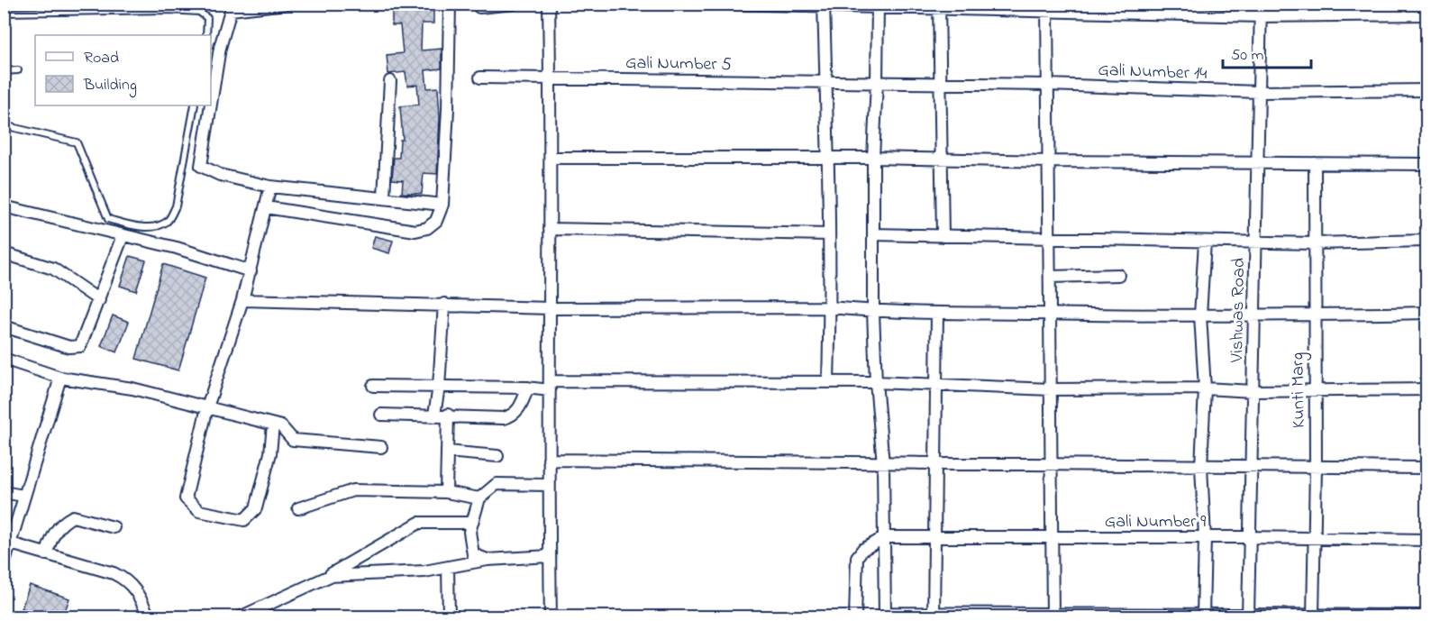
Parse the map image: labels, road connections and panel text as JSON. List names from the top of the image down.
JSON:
{
  "streets": {
    "street": [
      "Gali Number 5",
      "Gali Number 14",
      "Vishwas Road",
      "Kunti Marg",
      "Gali Number 9"
    ]
  },
  "crossings": [
    ["Gali Number 5", "Gali Number 14"],
    ["Gali Number 14", "Vishwas Road"],
    ["Vishwas Road", "Gali Number 9"],
    ["Kunti Marg", "Gali Number 9"]
  ],
  "legend": ["Road", "Building"],
  "scale_bar": "50 m"
}
